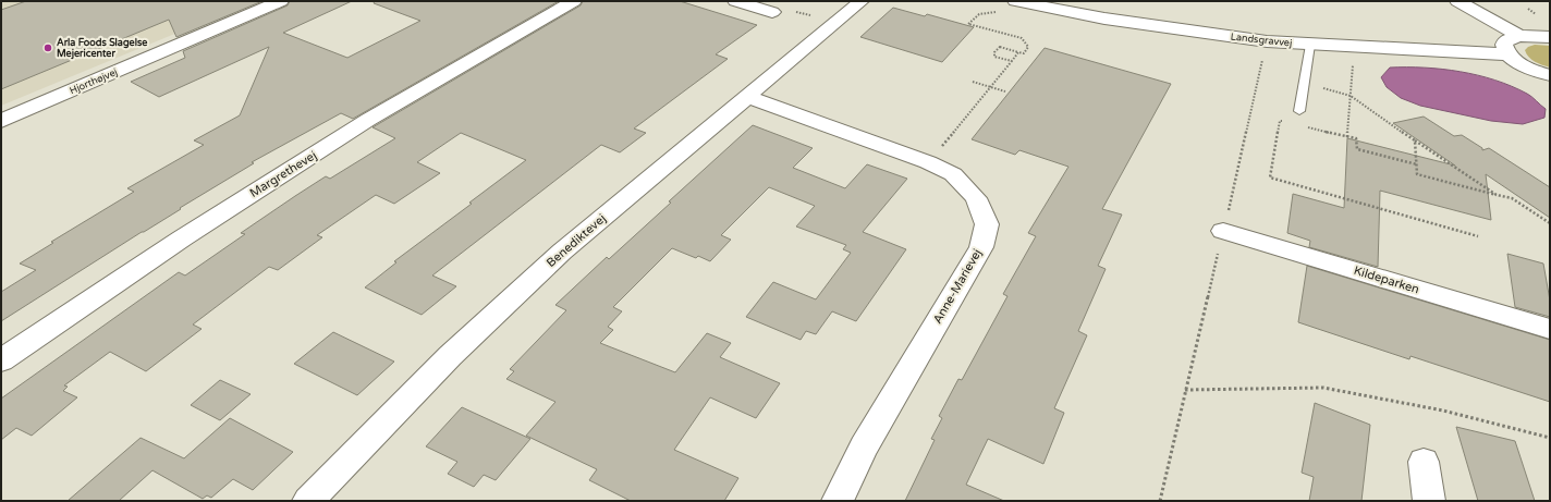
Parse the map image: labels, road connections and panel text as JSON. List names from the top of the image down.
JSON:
{
  "streets": {
    "street": [
      "Landsgravvej",
      "Hjorthøjvej",
      "Margrethevej",
      "Benediktevej",
      "Kildeparken",
      "Anne-Marievej"
    ]
  },
  "crossings": [
    ["Benediktevej", "Anne-Marievej"]
  ],
  "places": ["Arla Foods Slagelse Mejericenter"]
}
